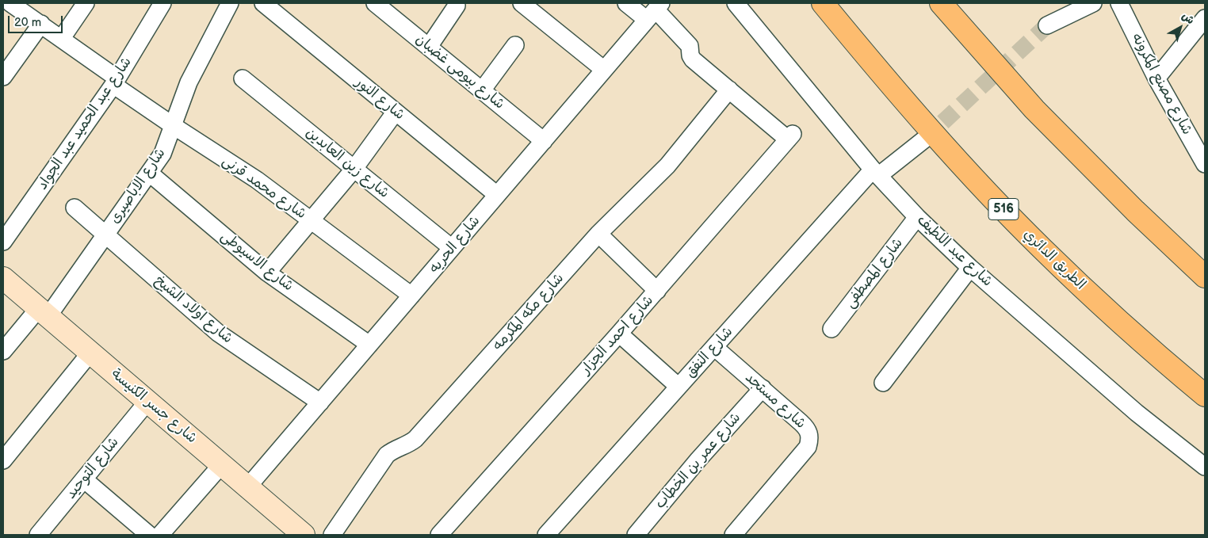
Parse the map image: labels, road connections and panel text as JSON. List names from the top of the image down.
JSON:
{
  "streets": {
    "highway": ["516", "الطريق الدائري"],
    "main road": ["شارع جسر الكنيسة"],
    "street": [
      "شارع بيومى غضبان",
      "شارع مصنع المكرونه",
      "شارع النور",
      "شارع عبد الحميد عبد الجواد",
      "شارع زين العابدين",
      "شارع الاباصيرى",
      "شارع محمد قرنى",
      "شارع الحريه",
      "شارع عبد اللطيف",
      "شارع الاسيوطى",
      "شارع المصطفى",
      "شارع اولاد الشيخ",
      "شارع مكه المكرمه",
      "شارع احمد الجزار",
      "شارع النفق",
      "شارع مستجد",
      "شارع عمر بن الخطاب",
      "شارع التوحيد"
    ]
  },
  "crossings": [
    ["شارع بيومى غضبان", "شارع الحريه"],
    ["شارع النور", "شارع الحريه"],
    ["شارع عبد الحميد عبد الجواد", "شارع محمد قرنى"],
    ["شارع زين العابدين", "شارع الحريه"],
    ["شارع الاباصيرى", "شارع محمد قرنى"],
    ["شارع الاباصيرى", "شارع الاسيوطى"],
    ["شارع الاباصيرى", "شارع اولاد الشيخ"],
    ["شارع الاباصيرى", "شارع جسر الكنيسة"],
    ["شارع محمد قرنى", "شارع الحريه"],
    ["شارع الحريه", "شارع الاسيوطى"],
    ["شارع الحريه", "شارع اولاد الشيخ"],
    ["شارع الحريه", "شارع جسر الكنيسة"],
    ["شارع عبد اللطيف", "شارع المصطفى"],
    ["شارع عبد اللطيف", "شارع النفق"],
    ["شارع مكه المكرمه", "شارع احمد الجزار"],
    ["شارع النفق", "شارع مستجد"],
    ["شارع مستجد", "شارع عمر بن الخطاب"],
    ["شارع جسر الكنيسة", "شارع التوحيد"]
  ],
  "scale_bar": "20 m",
  "north": "top right"
}
